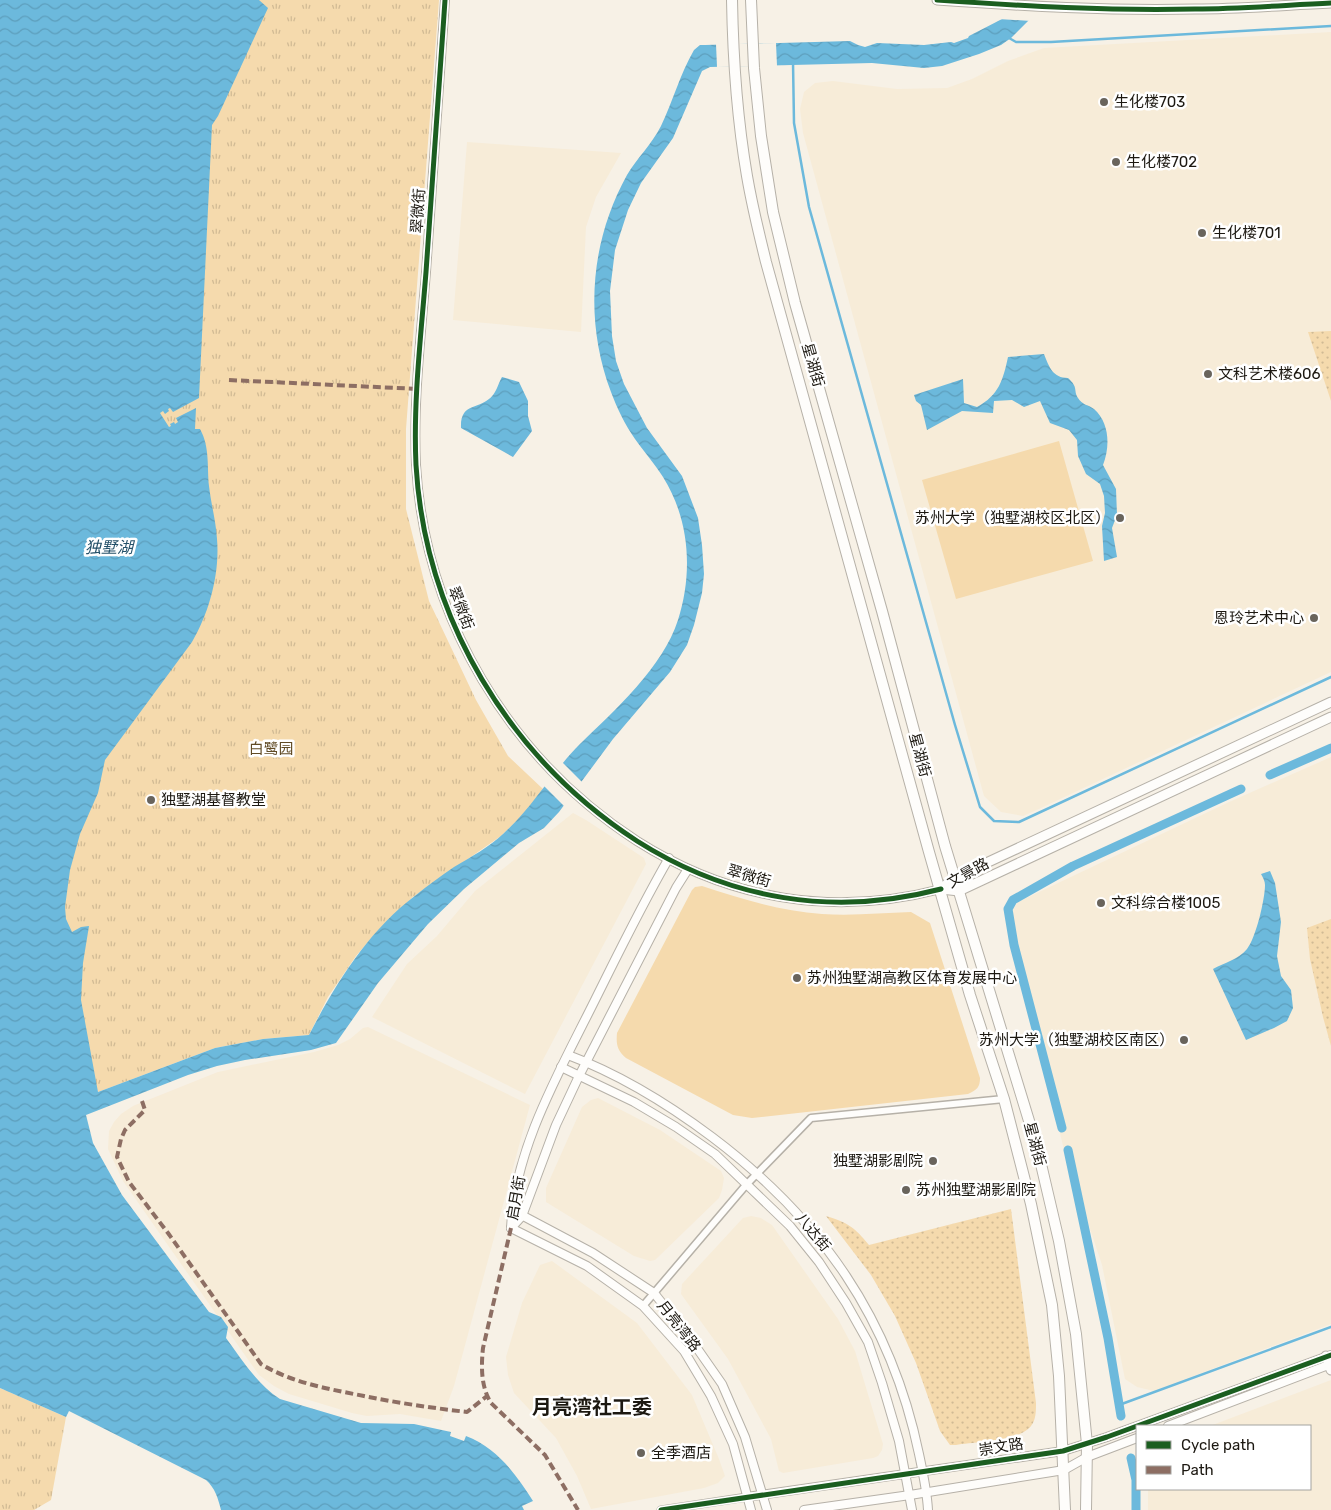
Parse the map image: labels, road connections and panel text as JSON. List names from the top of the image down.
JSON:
{
  "streets": {
    "main road": ["星湖街", "文景路"],
    "street": [
      "翠微街",
      "启月街",
      "八达街",
      "月亮湾路",
      "崇文路"
    ]
  },
  "crossings": [
    ["翠微街", "星湖街"],
    ["翠微街", "文景路"],
    ["翠微街", "启月街"],
    ["星湖街", "文景路"],
    ["星湖街", "崇文路"],
    ["启月街", "八达街"],
    ["启月街", "月亮湾路"],
    ["八达街", "崇文路"],
    ["月亮湾路", "崇文路"]
  ],
  "districts": ["月亮湾社工委"],
  "water": ["独墅湖"],
  "parks": ["白鹭园"],
  "places": [
    "生化楼703",
    "生化楼702",
    "生化楼701",
    "文科艺术楼606",
    "苏州大学（独墅湖校区北区）",
    "恩玲艺术中心",
    "独墅湖基督教堂",
    "文科综合楼1005",
    "苏州独墅湖高教区体育发展中心",
    "苏州大学（独墅湖校区南区）",
    "独墅湖影剧院",
    "苏州独墅湖影剧院",
    "全季酒店"
  ],
  "legend": ["Cycle path", "Path"]
}
